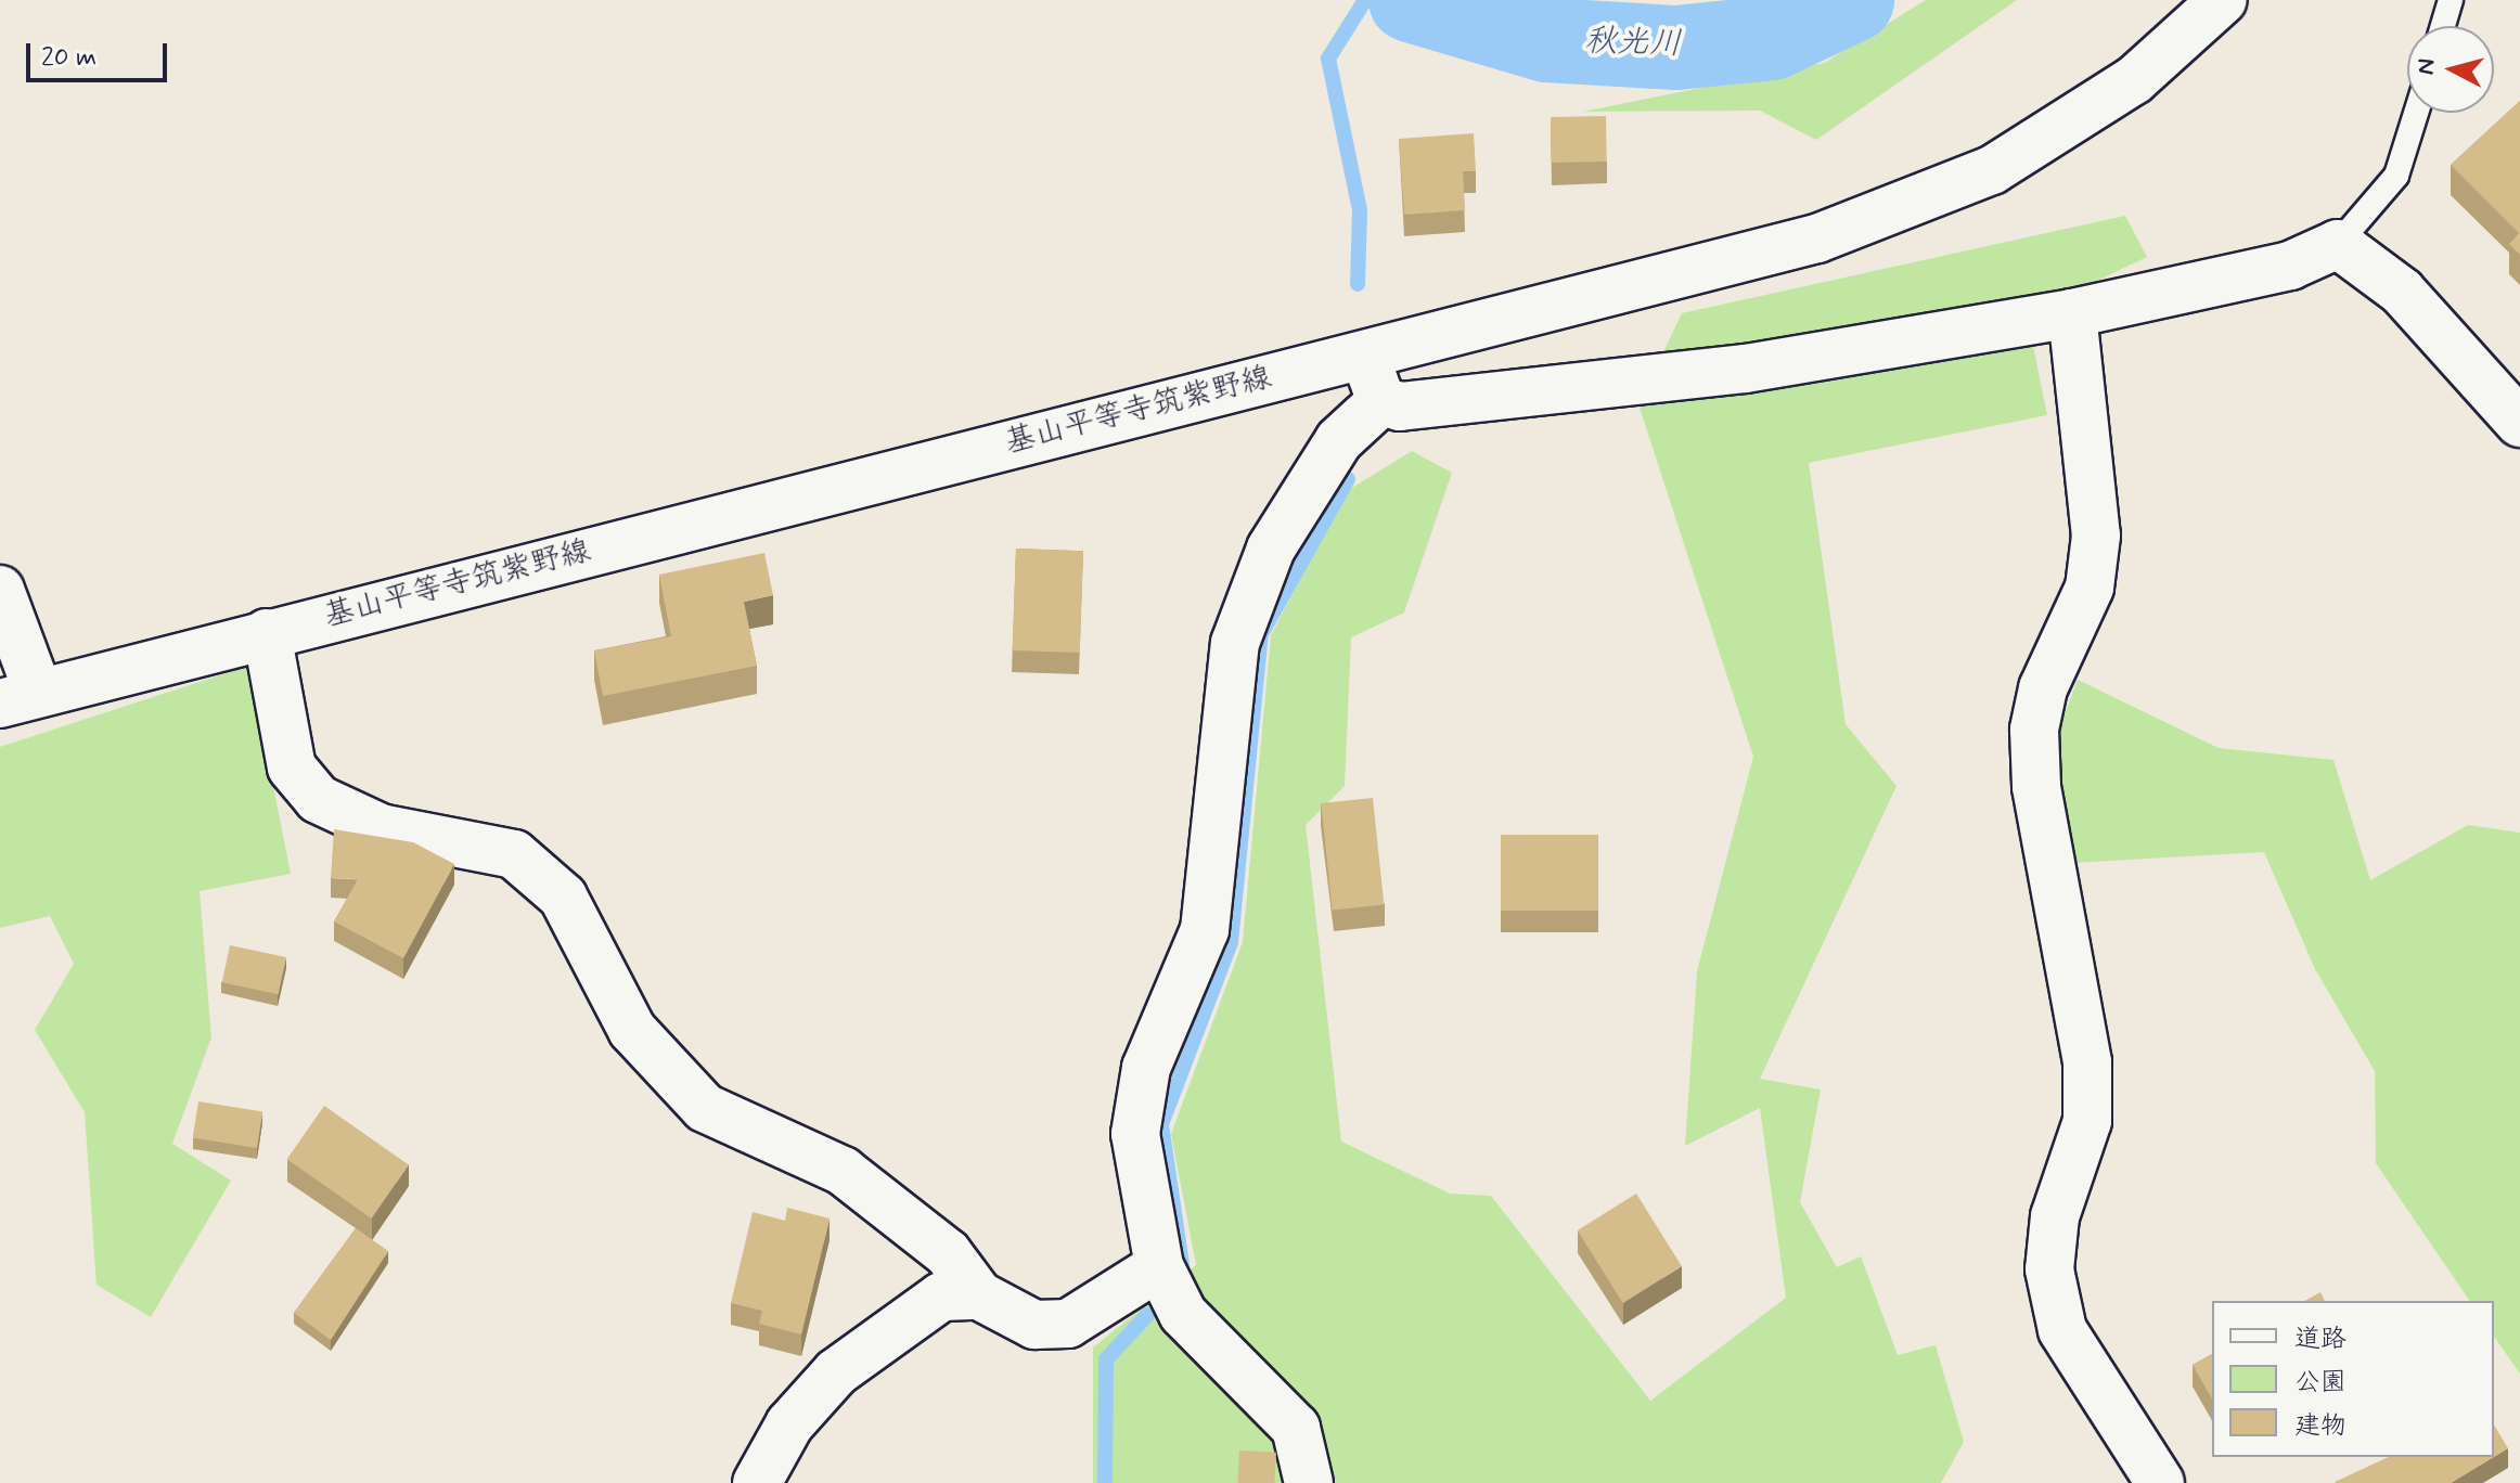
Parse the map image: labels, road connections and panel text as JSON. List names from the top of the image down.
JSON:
{
  "streets": {
    "street": ["基山平等寺筑紫野線"]
  },
  "water": ["秋光川"],
  "legend": ["道路", "公園", "建物"],
  "scale_bar": "20 m",
  "north": "left"
}
